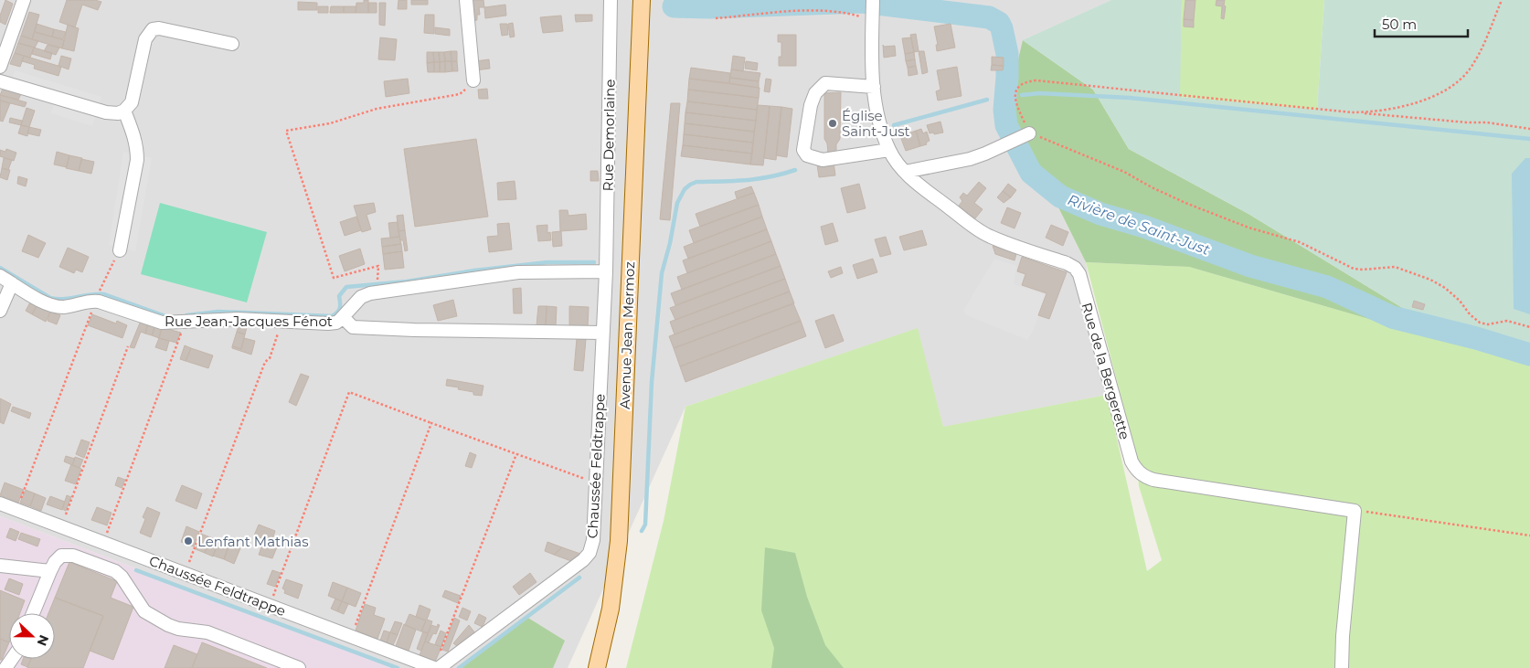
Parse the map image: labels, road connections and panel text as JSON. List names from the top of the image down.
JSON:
{
  "streets": {
    "main road": ["Avenue Jean Mermoz"],
    "street": [
      "Rue Demorlaine",
      "Rue Jean-Jacques Fénot",
      "Rue de la Bergerette",
      "Chaussée Feldtrappe"
    ]
  },
  "crossings": [
    ["Rue Demorlaine", "Rue Jean-Jacques Fénot"],
    ["Rue Demorlaine", "Chaussée Feldtrappe"],
    ["Rue Jean-Jacques Fénot", "Chaussée Feldtrappe"]
  ],
  "water": ["Rivière de Saint-Just"],
  "places": ["Église Saint-Just", "Lenfant Mathias"],
  "scale_bar": "50 m",
  "north": "right"
}
